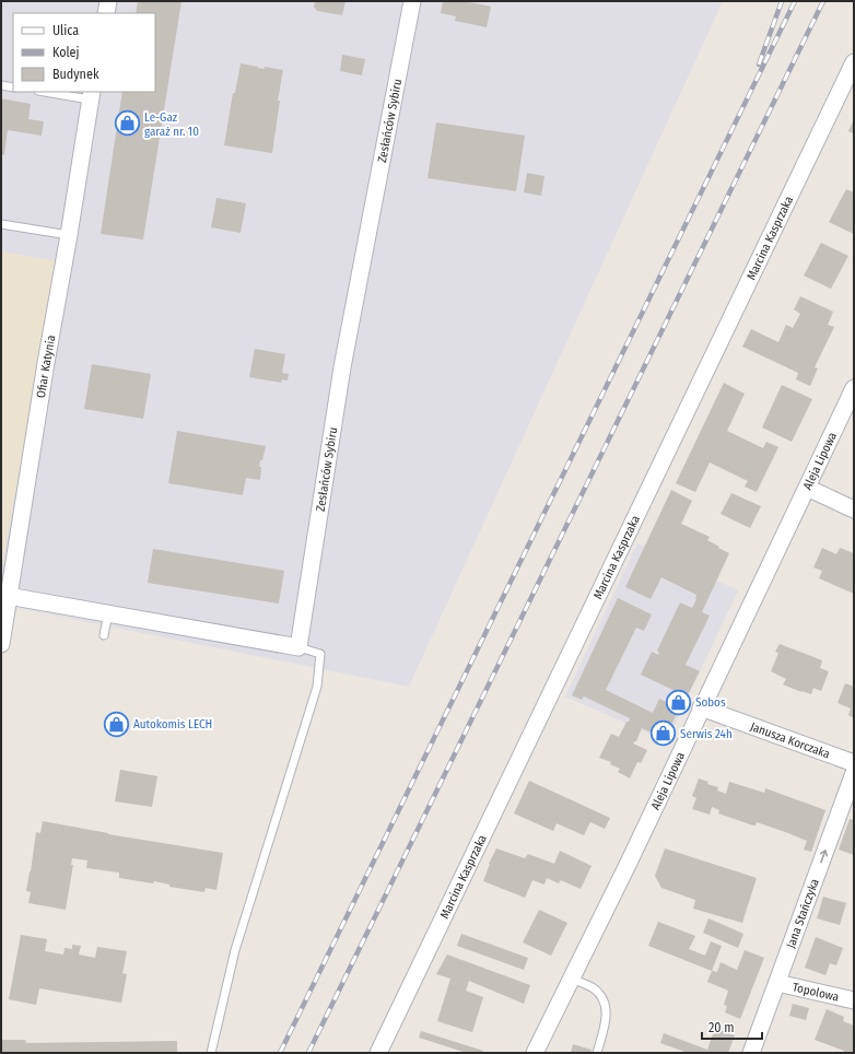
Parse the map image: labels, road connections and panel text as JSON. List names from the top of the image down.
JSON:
{
  "streets": {
    "street": [
      "Zesłańców Sybiru",
      "Marcina Kasprzaka",
      "Ofiar Katynia",
      "Aleja Lipowa",
      "Janusza Korczaka",
      "Jana Stańczyka",
      "Topolowa"
    ]
  },
  "crossings": [
    ["Aleja Lipowa", "Janusza Korczaka"],
    ["Jana Stańczyka", "Topolowa"]
  ],
  "one_way": ["Jana Stańczyka"],
  "places": {
    "shop": [
      "Le-Gaz garaż nr. 10",
      "Sobos",
      "Autokomis LECH",
      "Serwis 24h"
    ]
  },
  "legend": ["Ulica", "Kolej", "Budynek"],
  "scale_bar": "20 m"
}
